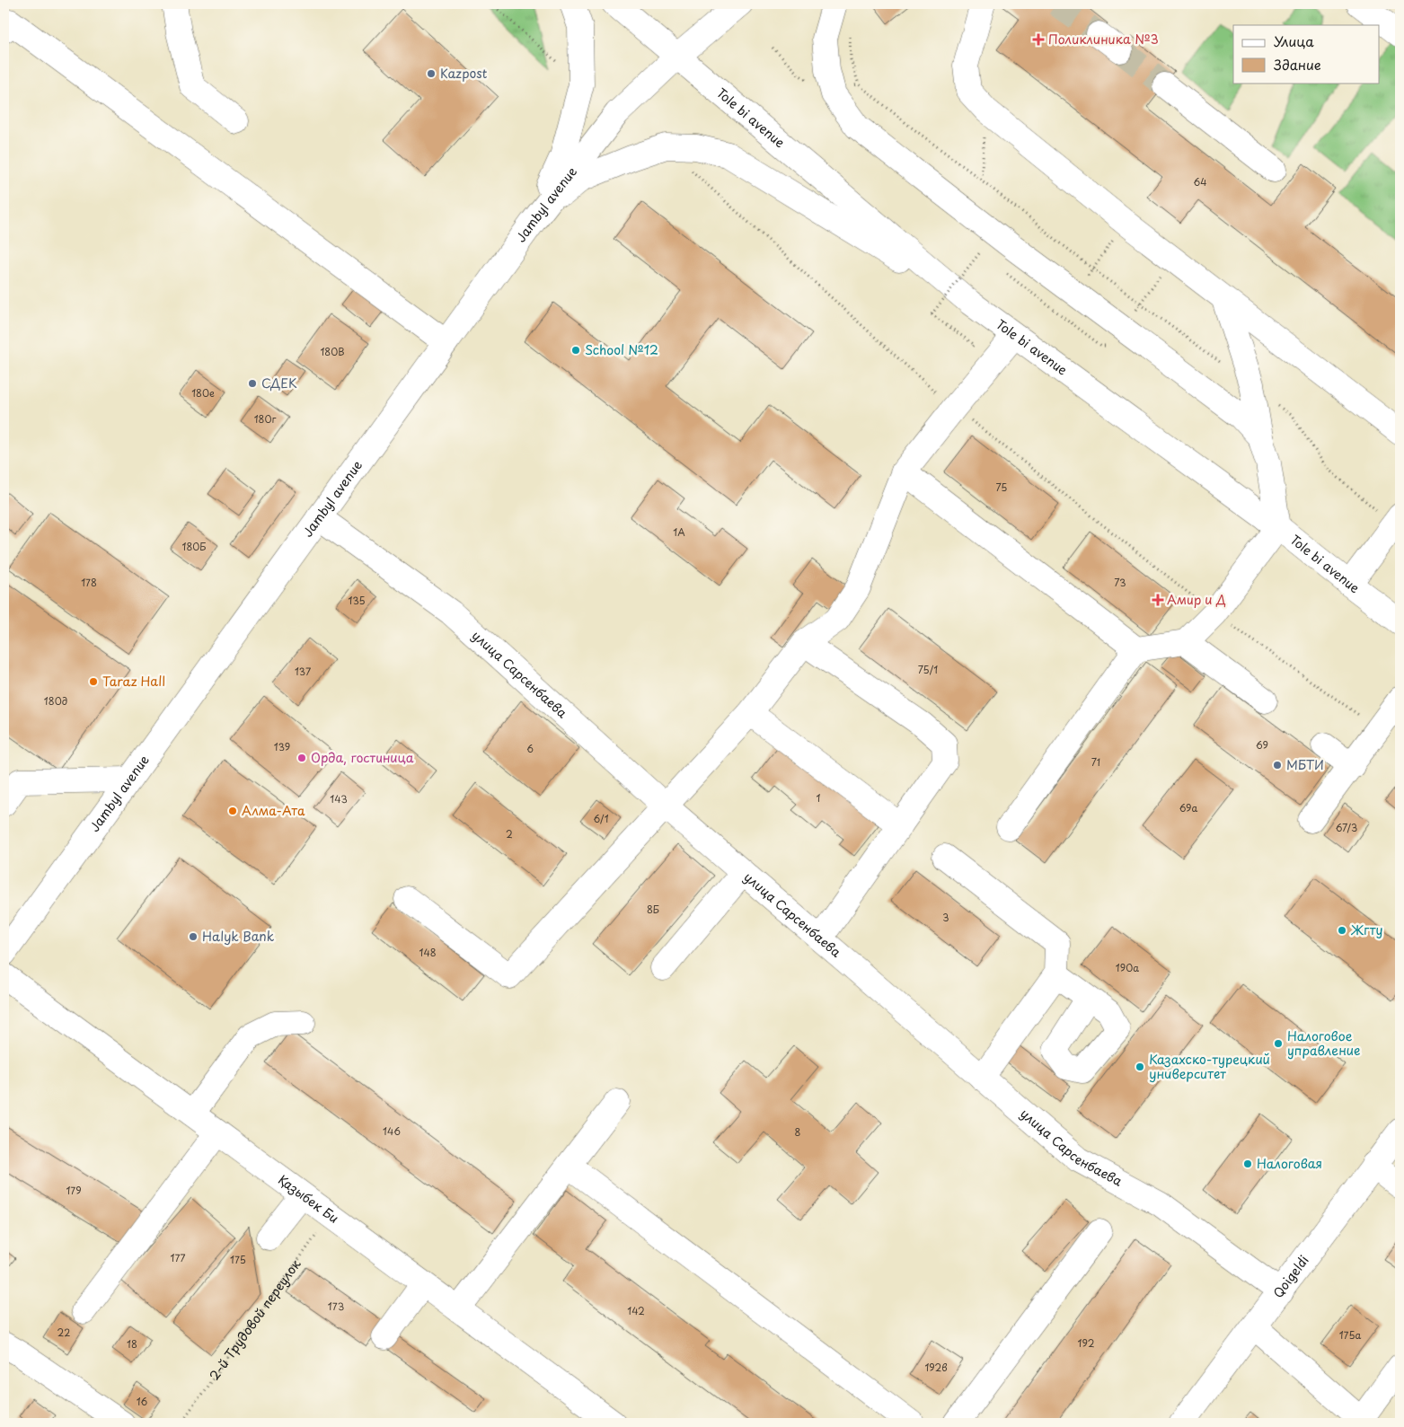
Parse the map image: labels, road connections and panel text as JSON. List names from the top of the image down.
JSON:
{
  "streets": {
    "main road": [
      "Tole bi avenue",
      "Jambyl avenue",
      "улица Сарсенбаева",
      "Қазыбек Би",
      "Qoigeldi"
    ],
    "path": ["2-й Трудовой переулок"]
  },
  "crossings": [
    ["Tole bi avenue", "Jambyl avenue"],
    ["Jambyl avenue", "улица Сарсенбаева"],
    ["улица Сарсенбаева", "Qoigeldi"],
    ["Қазыбек Би", "2-й Трудовой переулок"]
  ],
  "places": {
    "health": ["Поликлиника №3", "Амир и Д"],
    "other": [
      "Kazpost",
      "School №12",
      "СДЕК",
      "Taraz Hall",
      "Орда, гостиница",
      "МБТИ",
      "Алма-Ата",
      "Жгту",
      "Halyk Bank",
      "Налоговое управление",
      "Казахско-турецкий университет",
      "Налоговая"
    ]
  },
  "house_numbers": [
    "64",
    "180В",
    "180е",
    "180г",
    "75",
    "1А",
    "180Б",
    "178",
    "73",
    "135",
    "75/1",
    "137",
    "180д",
    "69",
    "139",
    "6",
    "71",
    "1",
    "143",
    "69а",
    "6/1",
    "67/3",
    "2",
    "8Б",
    "3",
    "148",
    "190а",
    "146",
    "8",
    "179",
    "177",
    "175",
    "173",
    "142",
    "22",
    "175а",
    "192",
    "18",
    "192в",
    "16"
  ],
  "legend": ["Улица", "Здание"]
}
